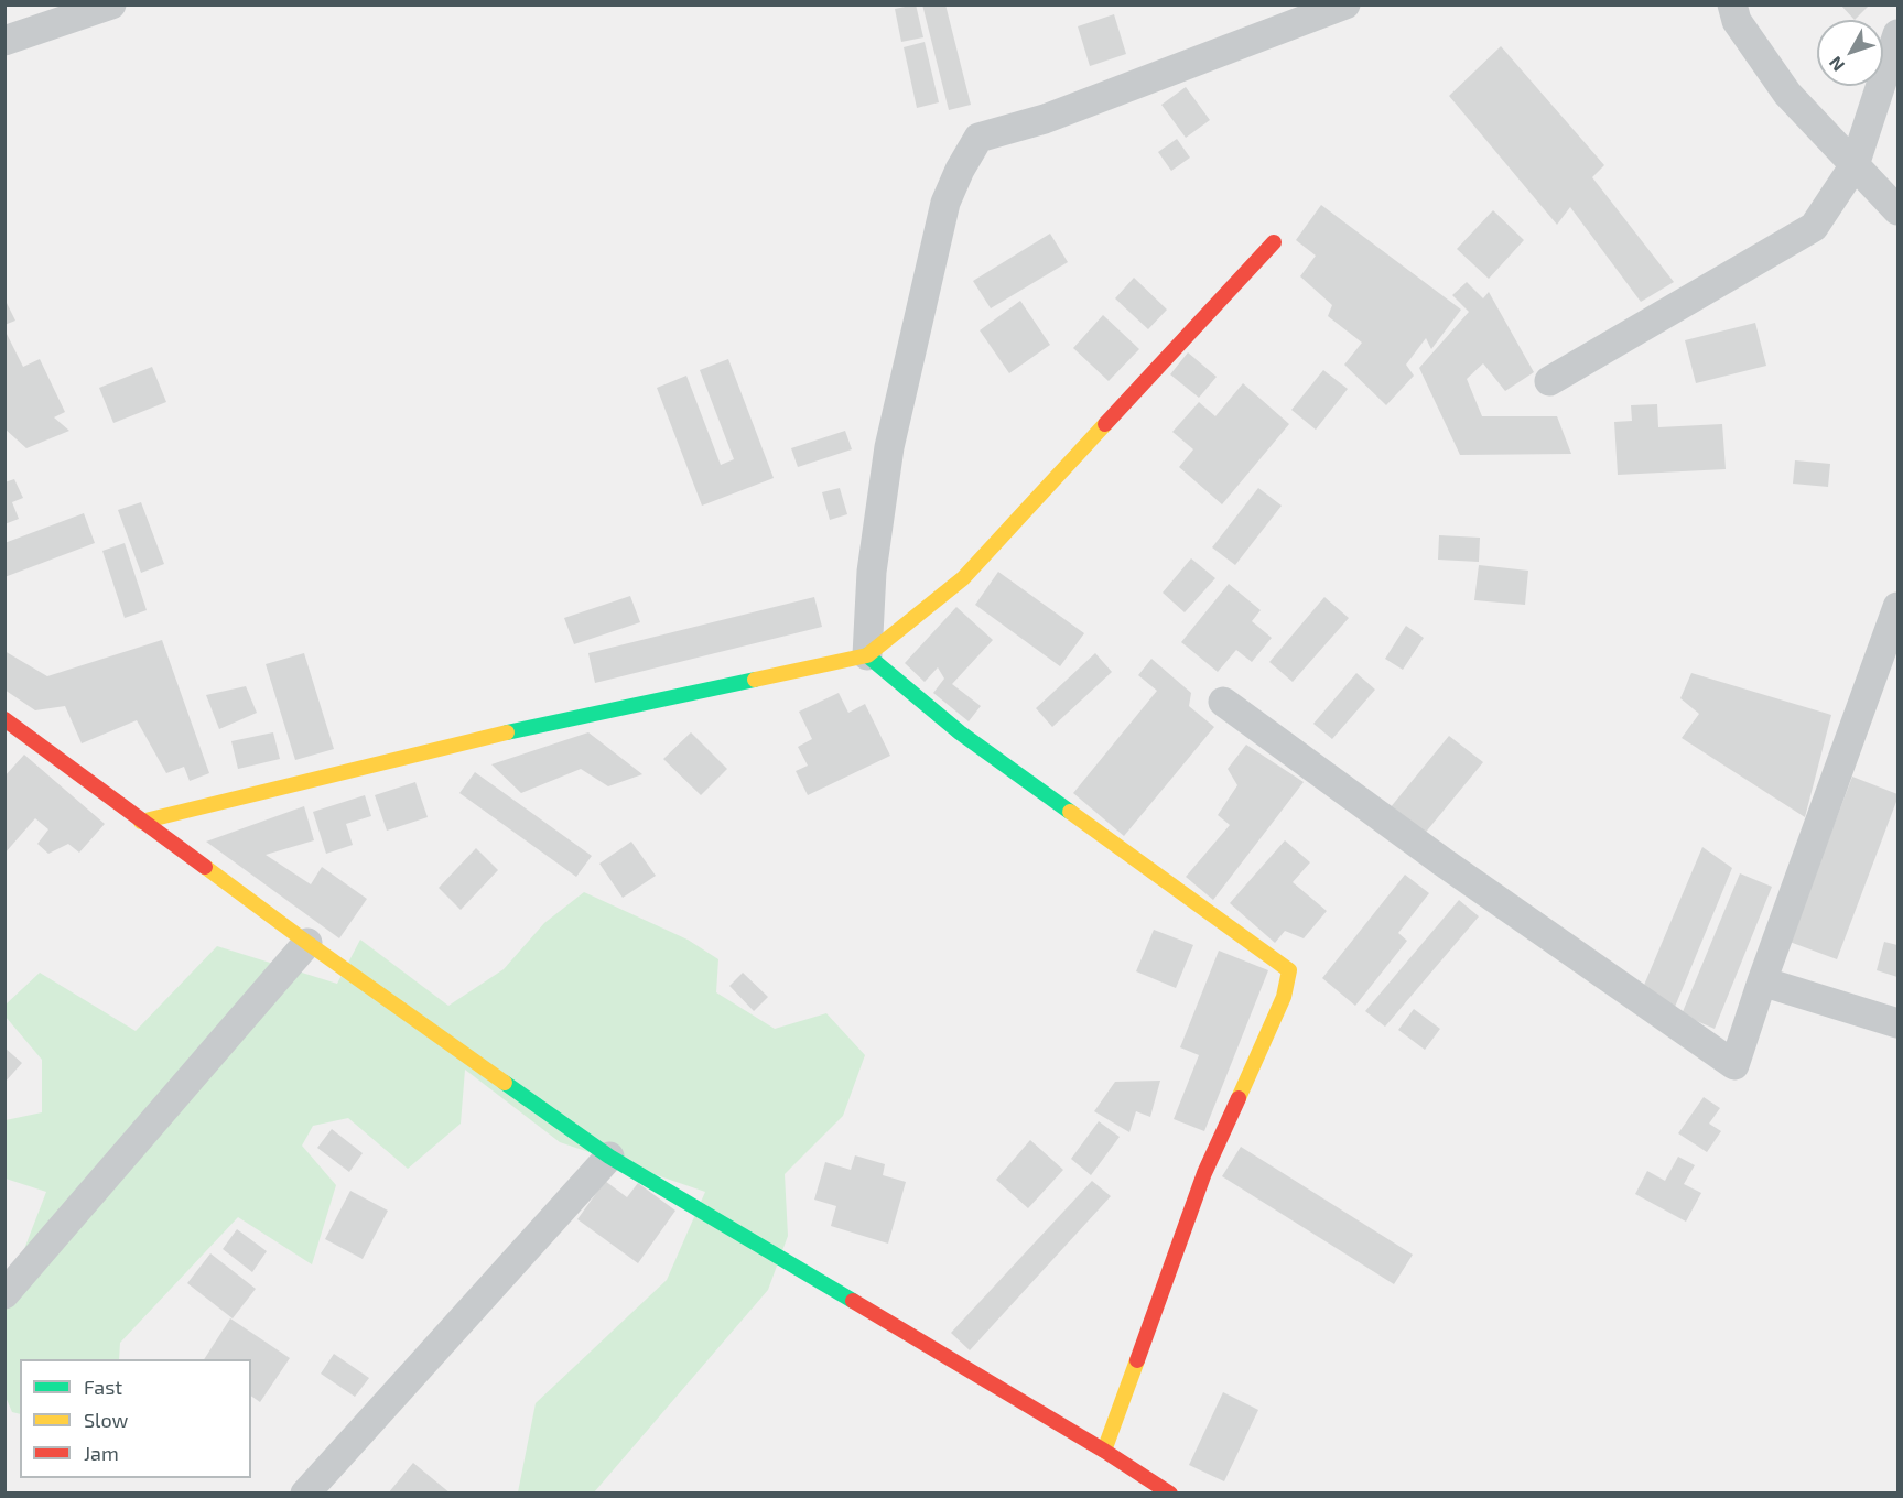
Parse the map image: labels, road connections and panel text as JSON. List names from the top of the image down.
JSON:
{
  "legend": ["Fast", "Slow", "Jam"],
  "north": "bottom left"
}
